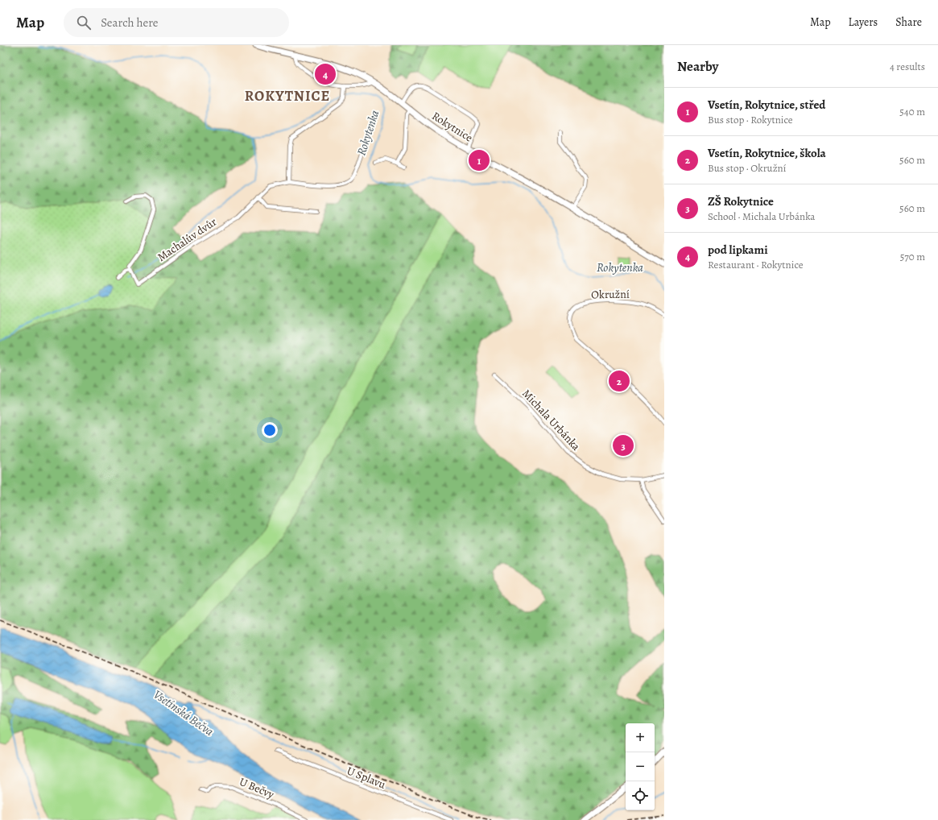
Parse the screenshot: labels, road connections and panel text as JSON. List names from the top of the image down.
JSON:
{
  "streets": {
    "main road": ["Rokytnice"],
    "street": [
      "Machalův dvůr",
      "Okružní",
      "Michala Urbánka",
      "U Splavu",
      "U Bečvy"
    ]
  },
  "districts": ["ROKYTNICE"],
  "water": ["Rokytenka", "Vsetínská Bečva"],
  "page": {
    "header": "Map",
    "search": "Search here",
    "nav": ["Map", "Layers", "Share"],
    "heading": ["Nearby", "4 results"],
    "pins": [
      "4",
      "1",
      "2",
      "3"
    ],
    "list": [
      {
        "mark": "1",
        "name": "Vsetín, Rokytnice, střed",
        "note": "Bus stop · Rokytnice",
        "value": "540 m"
      },
      {
        "mark": "2",
        "name": "Vsetín, Rokytnice, škola",
        "note": "Bus stop · Okružní",
        "value": "560 m"
      },
      {
        "mark": "3",
        "name": "ZŠ Rokytnice",
        "note": "School · Michala Urbánka",
        "value": "560 m"
      },
      {
        "mark": "4",
        "name": "pod lipkami",
        "note": "Restaurant · Rokytnice",
        "value": "570 m"
      }
    ],
    "map_buttons": ["+", "−"]
  }
}
